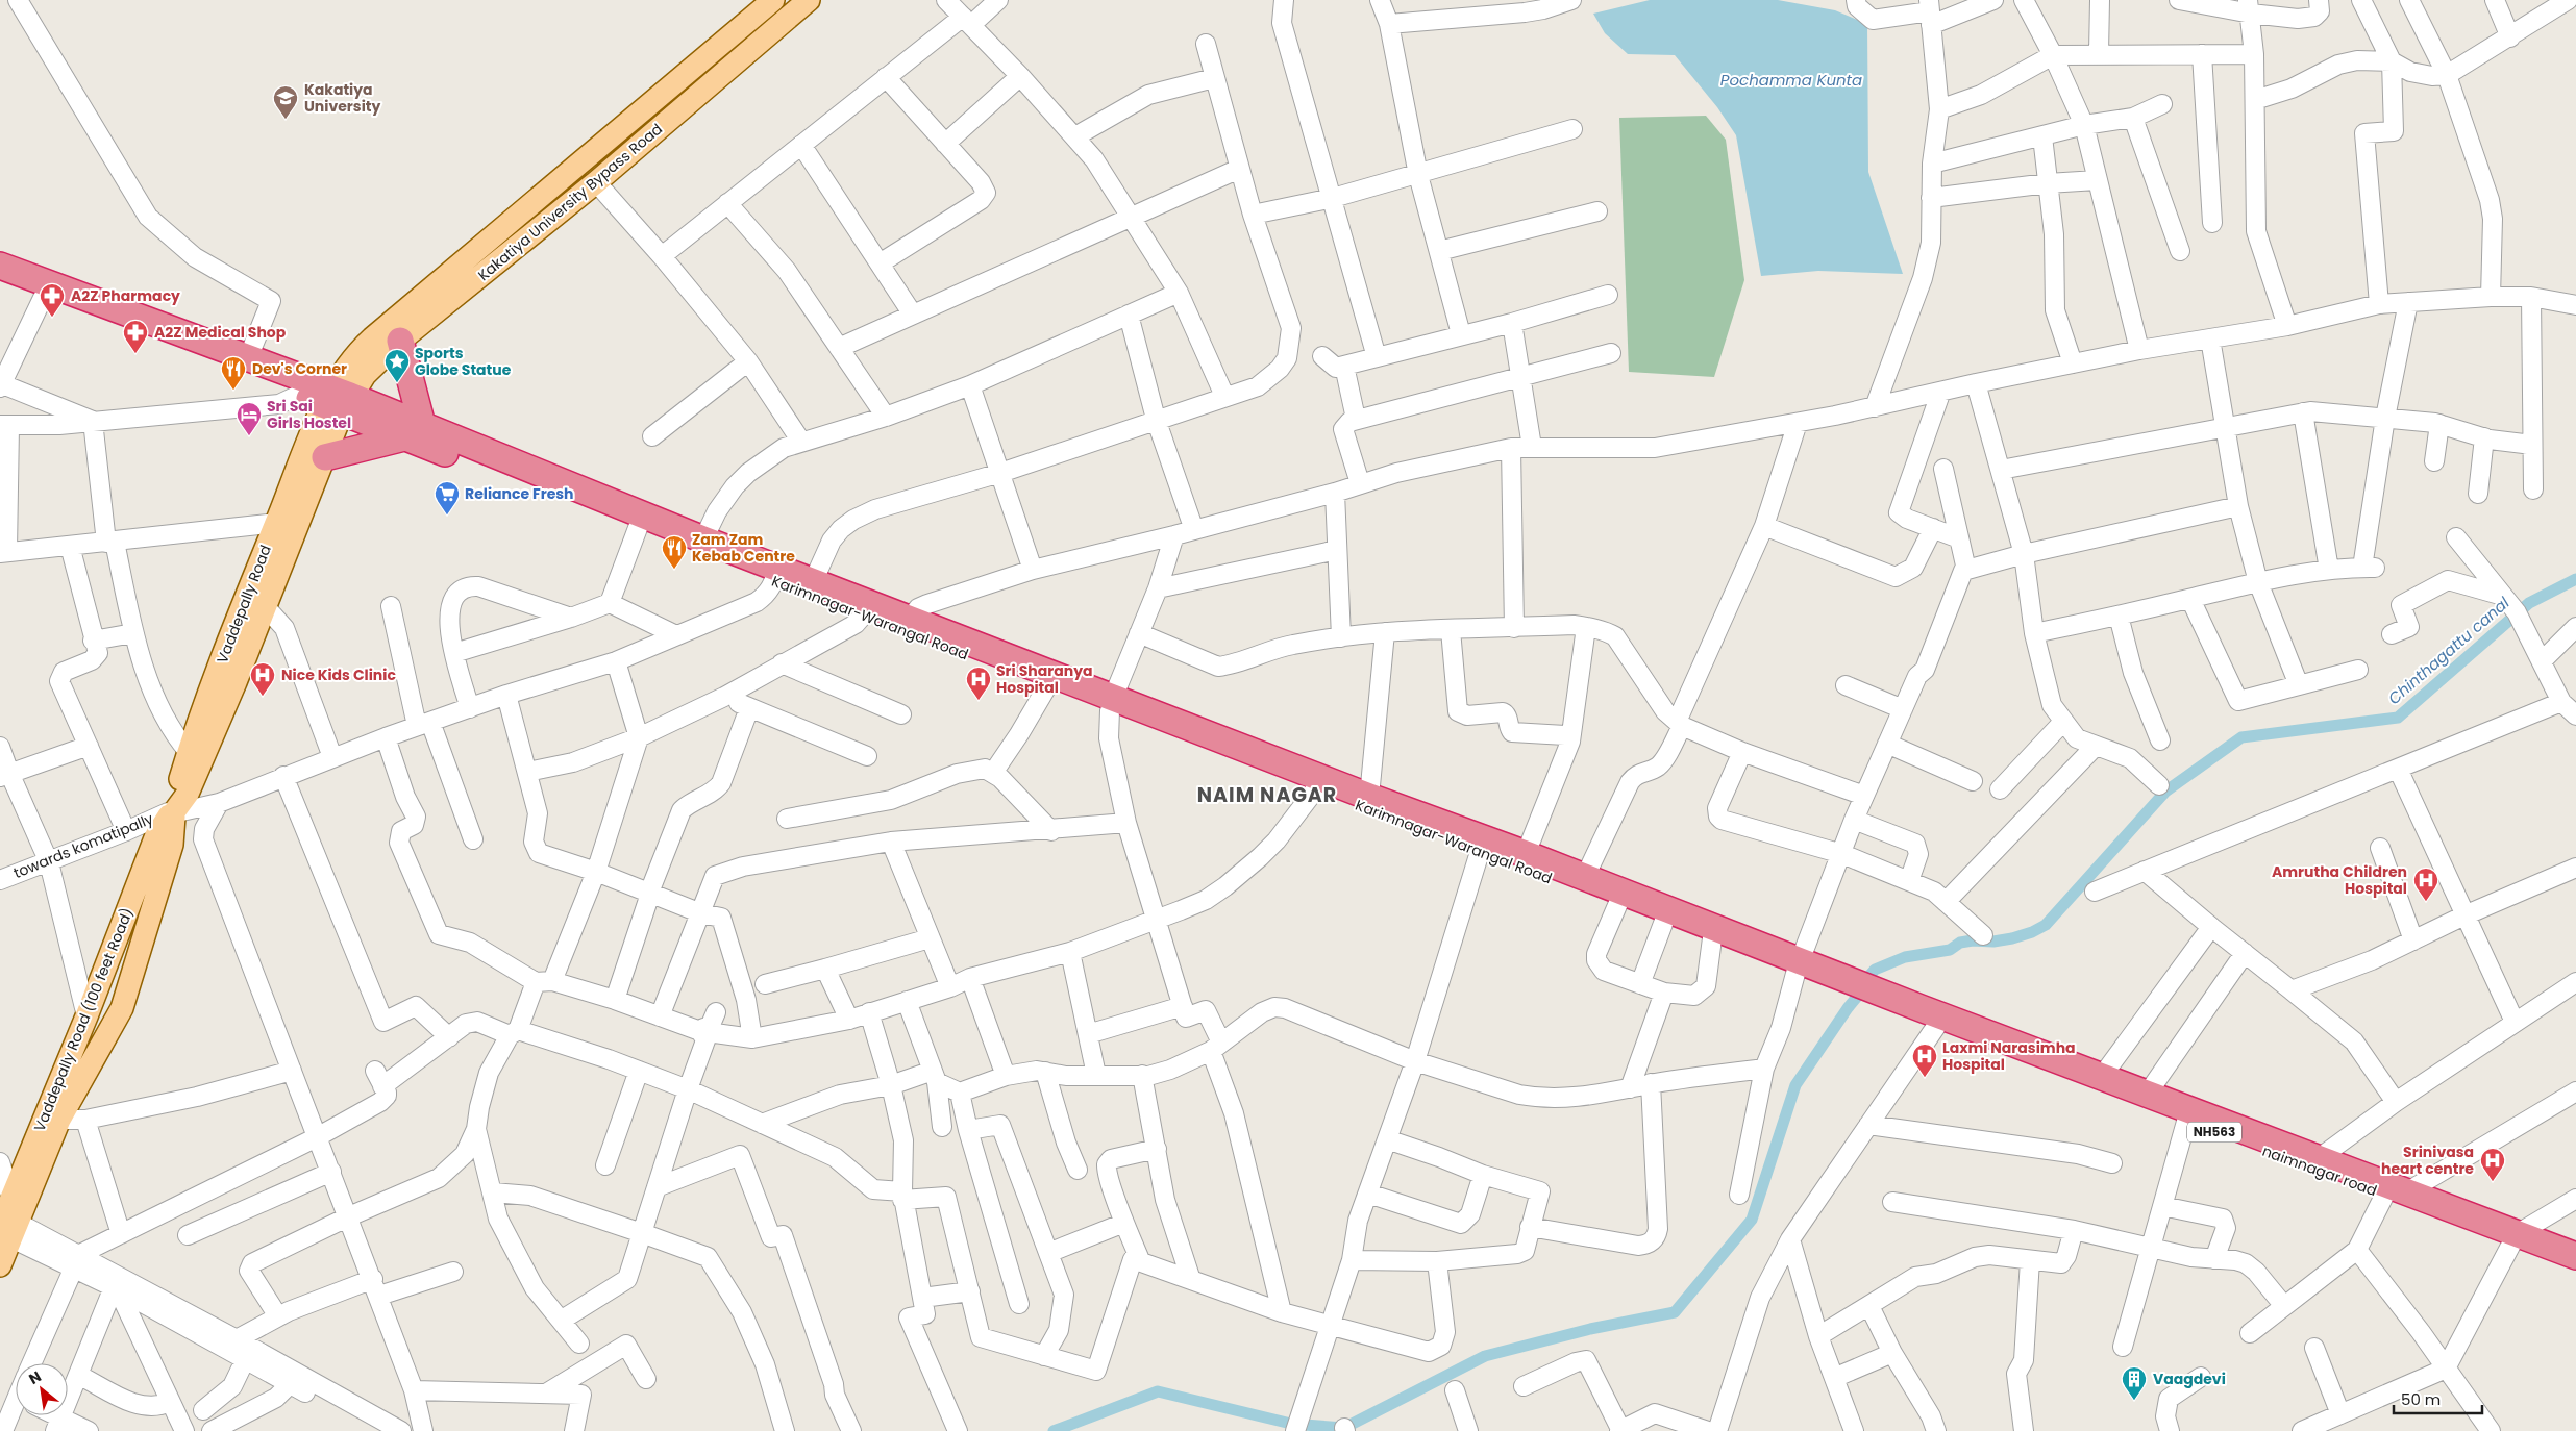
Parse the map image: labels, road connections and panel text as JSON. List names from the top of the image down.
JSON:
{
  "streets": {
    "highway": ["Karimnagar-Warangal Road", "NH563", "naimnagar road"],
    "main road": ["Kakatiya University Bypass Road", "Vaddepally Road", "Vaddepally Road (100 feet Road)"],
    "street": ["towards komatipally"]
  },
  "crossings": [
    ["Kakatiya University Bypass Road", "Vaddepally Road"],
    ["Kakatiya University Bypass Road", "Karimnagar-Warangal Road"],
    ["Kakatiya University Bypass Road", "NH563"],
    ["Vaddepally Road", "Karimnagar-Warangal Road"],
    ["Vaddepally Road", "towards komatipally"],
    ["Vaddepally Road", "Vaddepally Road (100 feet Road)"],
    ["Vaddepally Road", "NH563"],
    ["Karimnagar-Warangal Road", "towards komatipally"],
    ["Karimnagar-Warangal Road", "NH563"],
    ["Karimnagar-Warangal Road", "naimnagar road"],
    ["towards komatipally", "Vaddepally Road (100 feet Road)"],
    ["NH563", "naimnagar road"]
  ],
  "districts": ["NAIM NAGAR"],
  "water": ["Pochamma Kunta", "Chinthagattu canal"],
  "places": {
    "school or university": ["Kakatiya University"],
    "pharmacy": ["A2Z Pharmacy", "A2Z Medical Shop"],
    "place": ["Sports Globe Statue"],
    "restaurant": ["Dev's Corner", "Zam Zam Kebab Centre"],
    "hotel": ["Sri Sai Girls Hostel"],
    "supermarket": ["Reliance Fresh"],
    "hospital": [
      "Nice Kids Clinic",
      "Sri Sharanya Hospital",
      "Amrutha Children Hospital",
      "Laxmi Narasimha Hospital",
      "Srinivasa heart centre"
    ],
    "building": ["Vaagdevi"]
  },
  "scale_bar": "50 m",
  "north": "top left"
}
